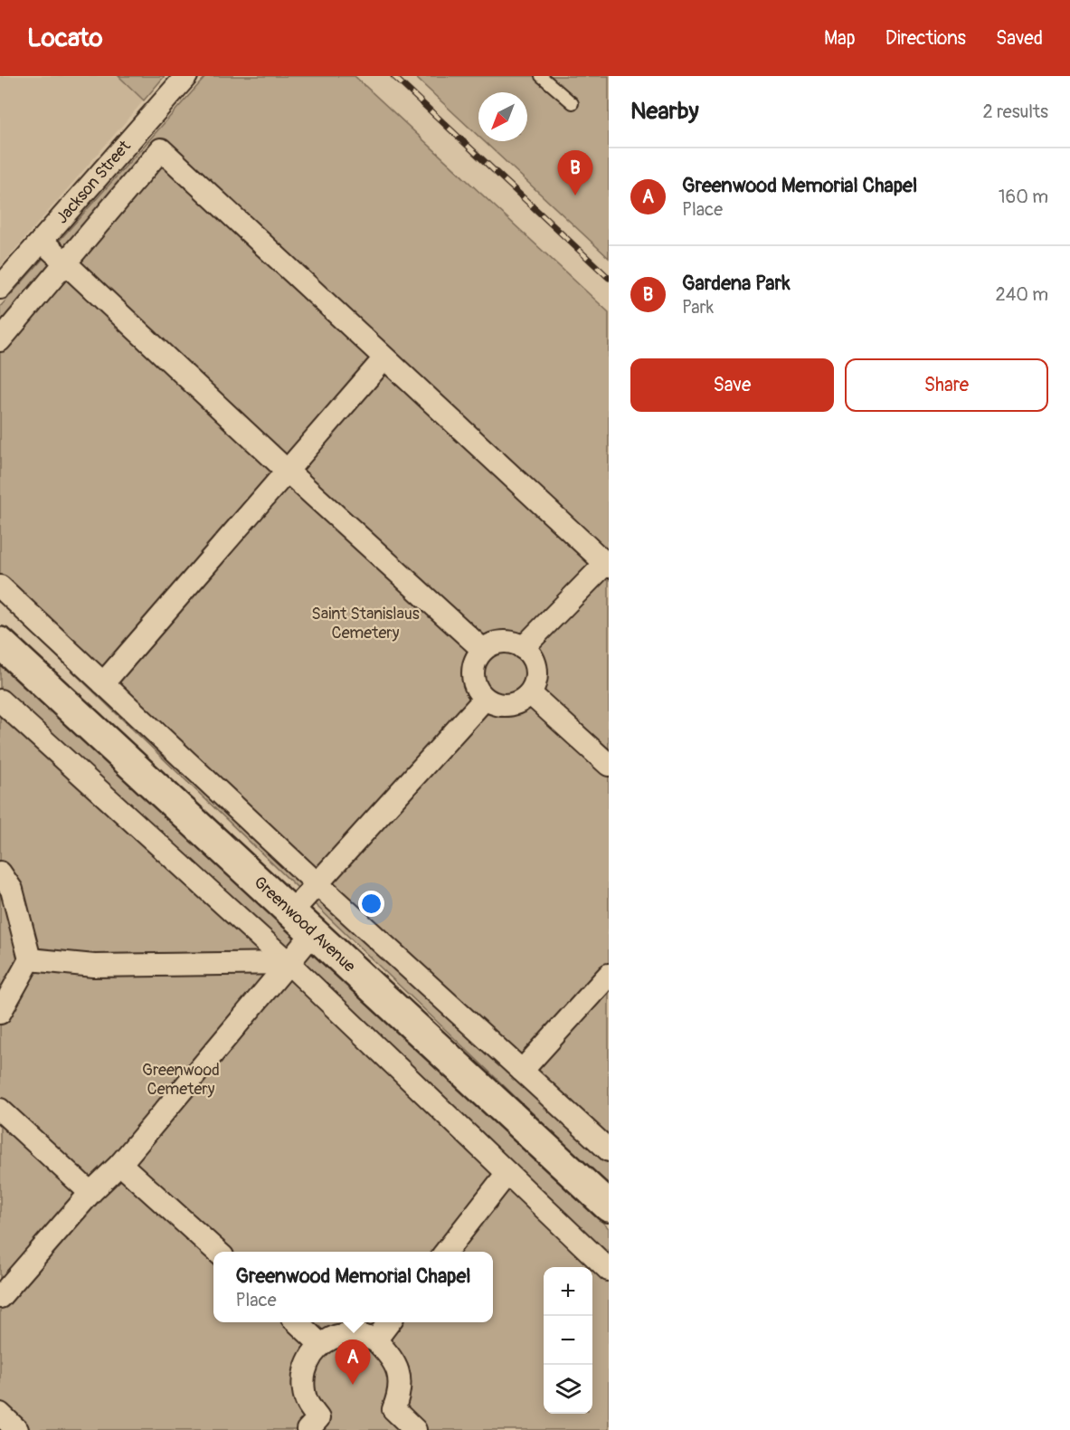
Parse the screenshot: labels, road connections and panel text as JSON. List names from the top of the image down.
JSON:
{
  "streets": {
    "street": ["Jackson Street", "Greenwood Avenue"]
  },
  "parks": ["Saint Stanislaus Cemetery", "Greenwood Cemetery"],
  "north": "bottom left",
  "page": {
    "header": "Locato",
    "nav": ["Map", "Directions", "Saved"],
    "heading": ["Nearby", "2 results"],
    "list": [
      {
        "mark": "A",
        "name": "Greenwood Memorial Chapel",
        "note": "Place",
        "value": "160 m"
      },
      {
        "mark": "B",
        "name": "Gardena Park",
        "note": "Park",
        "value": "240 m"
      }
    ],
    "pins": ["B", "A"],
    "buttons": ["Save", "Share"],
    "popup": ["Greenwood Memorial Chapel", "Place"],
    "map_buttons": ["+", "−"]
  }
}
